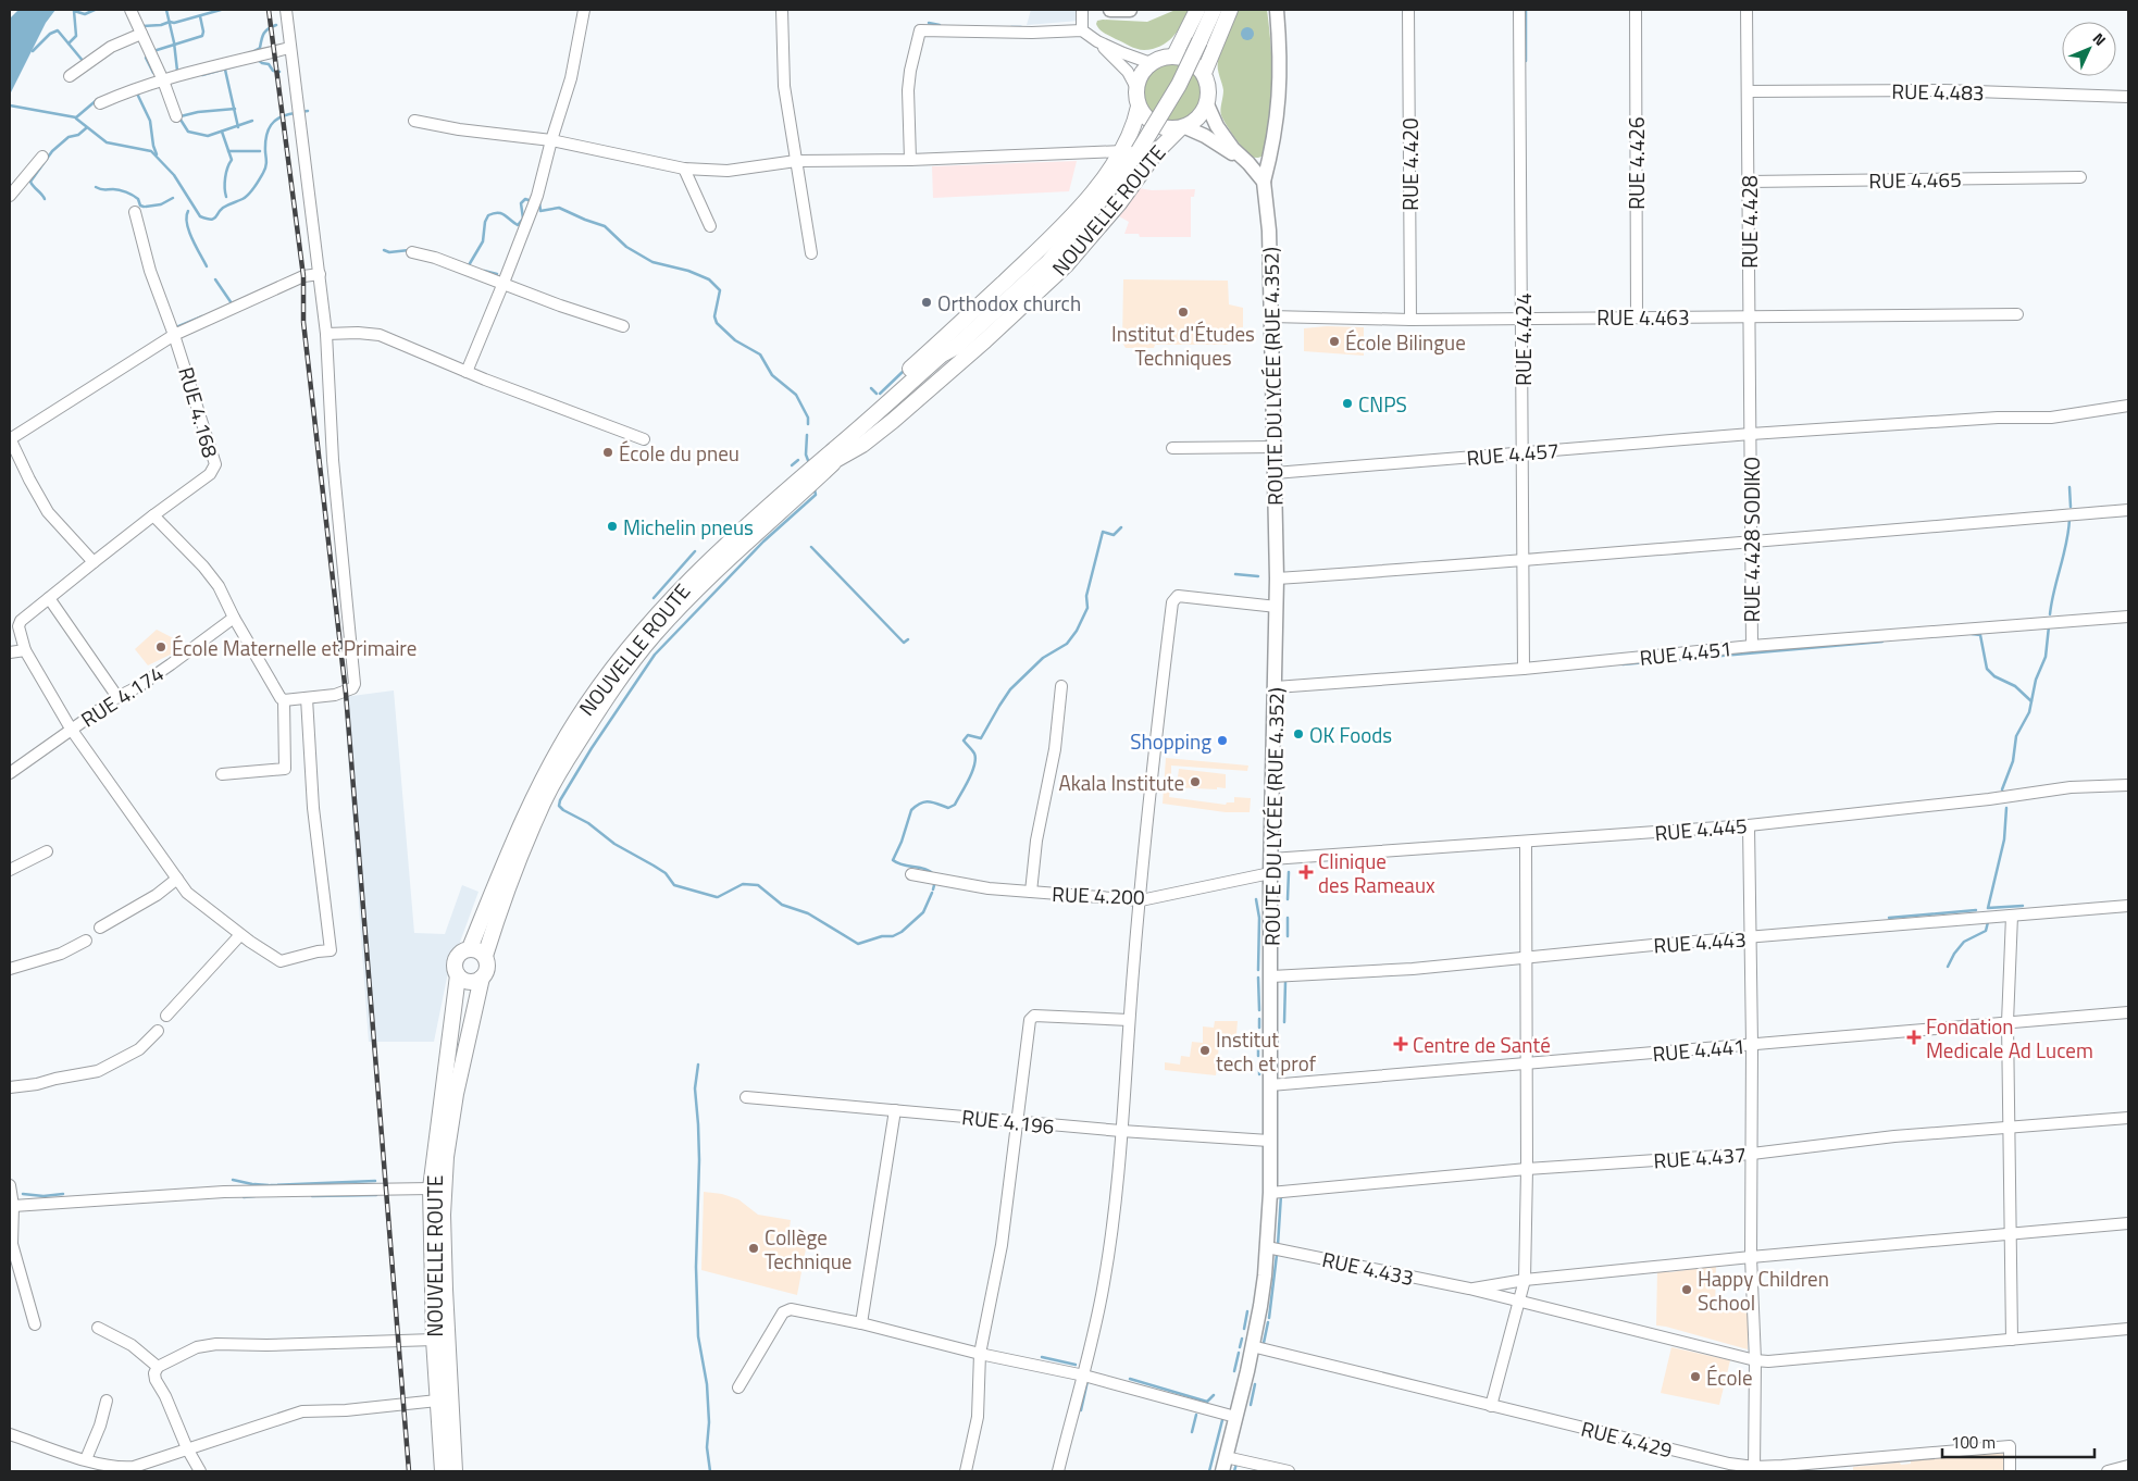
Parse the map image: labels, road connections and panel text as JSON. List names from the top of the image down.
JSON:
{
  "streets": {
    "highway": ["NOUVELLE ROUTE"],
    "main road": ["ROUTE DU LYCÉE (RUE 4.352)"],
    "street": [
      "RUE 4.483",
      "RUE 4.426",
      "RUE 4.420",
      "RUE 4.465",
      "RUE 4.428",
      "RUE 4.463",
      "RUE 4.424",
      "RUE 4.168",
      "RUE 4.457",
      "RUE 4.428 SODIKO",
      "RUE 4.451",
      "RUE 4.174",
      "RUE 4.445",
      "RUE 4.200",
      "RUE 4.443",
      "RUE 4.441",
      "RUE 4.196",
      "RUE 4.437",
      "RUE 4.433",
      "RUE 4.429"
    ]
  },
  "crossings": [
    ["RUE 4.483", "RUE 4.428"],
    ["RUE 4.426", "RUE 4.463"],
    ["RUE 4.420", "RUE 4.463"],
    ["RUE 4.465", "RUE 4.428"],
    ["RUE 4.428", "RUE 4.463"],
    ["RUE 4.428", "RUE 4.457"],
    ["RUE 4.428", "RUE 4.428 SODIKO"],
    ["RUE 4.463", "RUE 4.424"],
    ["RUE 4.463", "ROUTE DU LYCÉE (RUE 4.352)"],
    ["RUE 4.424", "RUE 4.457"],
    ["RUE 4.424", "RUE 4.451"],
    ["ROUTE DU LYCÉE (RUE 4.352)", "RUE 4.457"],
    ["ROUTE DU LYCÉE (RUE 4.352)", "RUE 4.451"],
    ["ROUTE DU LYCÉE (RUE 4.352)", "RUE 4.445"],
    ["ROUTE DU LYCÉE (RUE 4.352)", "RUE 4.200"],
    ["ROUTE DU LYCÉE (RUE 4.352)", "RUE 4.443"],
    ["ROUTE DU LYCÉE (RUE 4.352)", "RUE 4.441"],
    ["ROUTE DU LYCÉE (RUE 4.352)", "RUE 4.196"],
    ["ROUTE DU LYCÉE (RUE 4.352)", "RUE 4.437"],
    ["ROUTE DU LYCÉE (RUE 4.352)", "RUE 4.433"],
    ["ROUTE DU LYCÉE (RUE 4.352)", "RUE 4.429"],
    ["RUE 4.457", "RUE 4.428 SODIKO"],
    ["RUE 4.428 SODIKO", "RUE 4.451"],
    ["RUE 4.445", "RUE 4.200"]
  ],
  "places": {
    "other": [
      "Orthodox church",
      "Institut d'Études Techniques",
      "École Bilingue",
      "CNPS",
      "École du pneu",
      "Michelin pneus",
      "École Maternelle et Primaire",
      "OK Foods",
      "Shopping",
      "Akala Institute",
      "Institut tech et prof",
      "Collège Technique",
      "Happy Children School",
      "École"
    ],
    "health": ["Clinique des Rameaux", "Fondation Medicale Ad Lucem", "Centre de Santé"]
  },
  "scale_bar": "100 m",
  "north": "top right"
}
